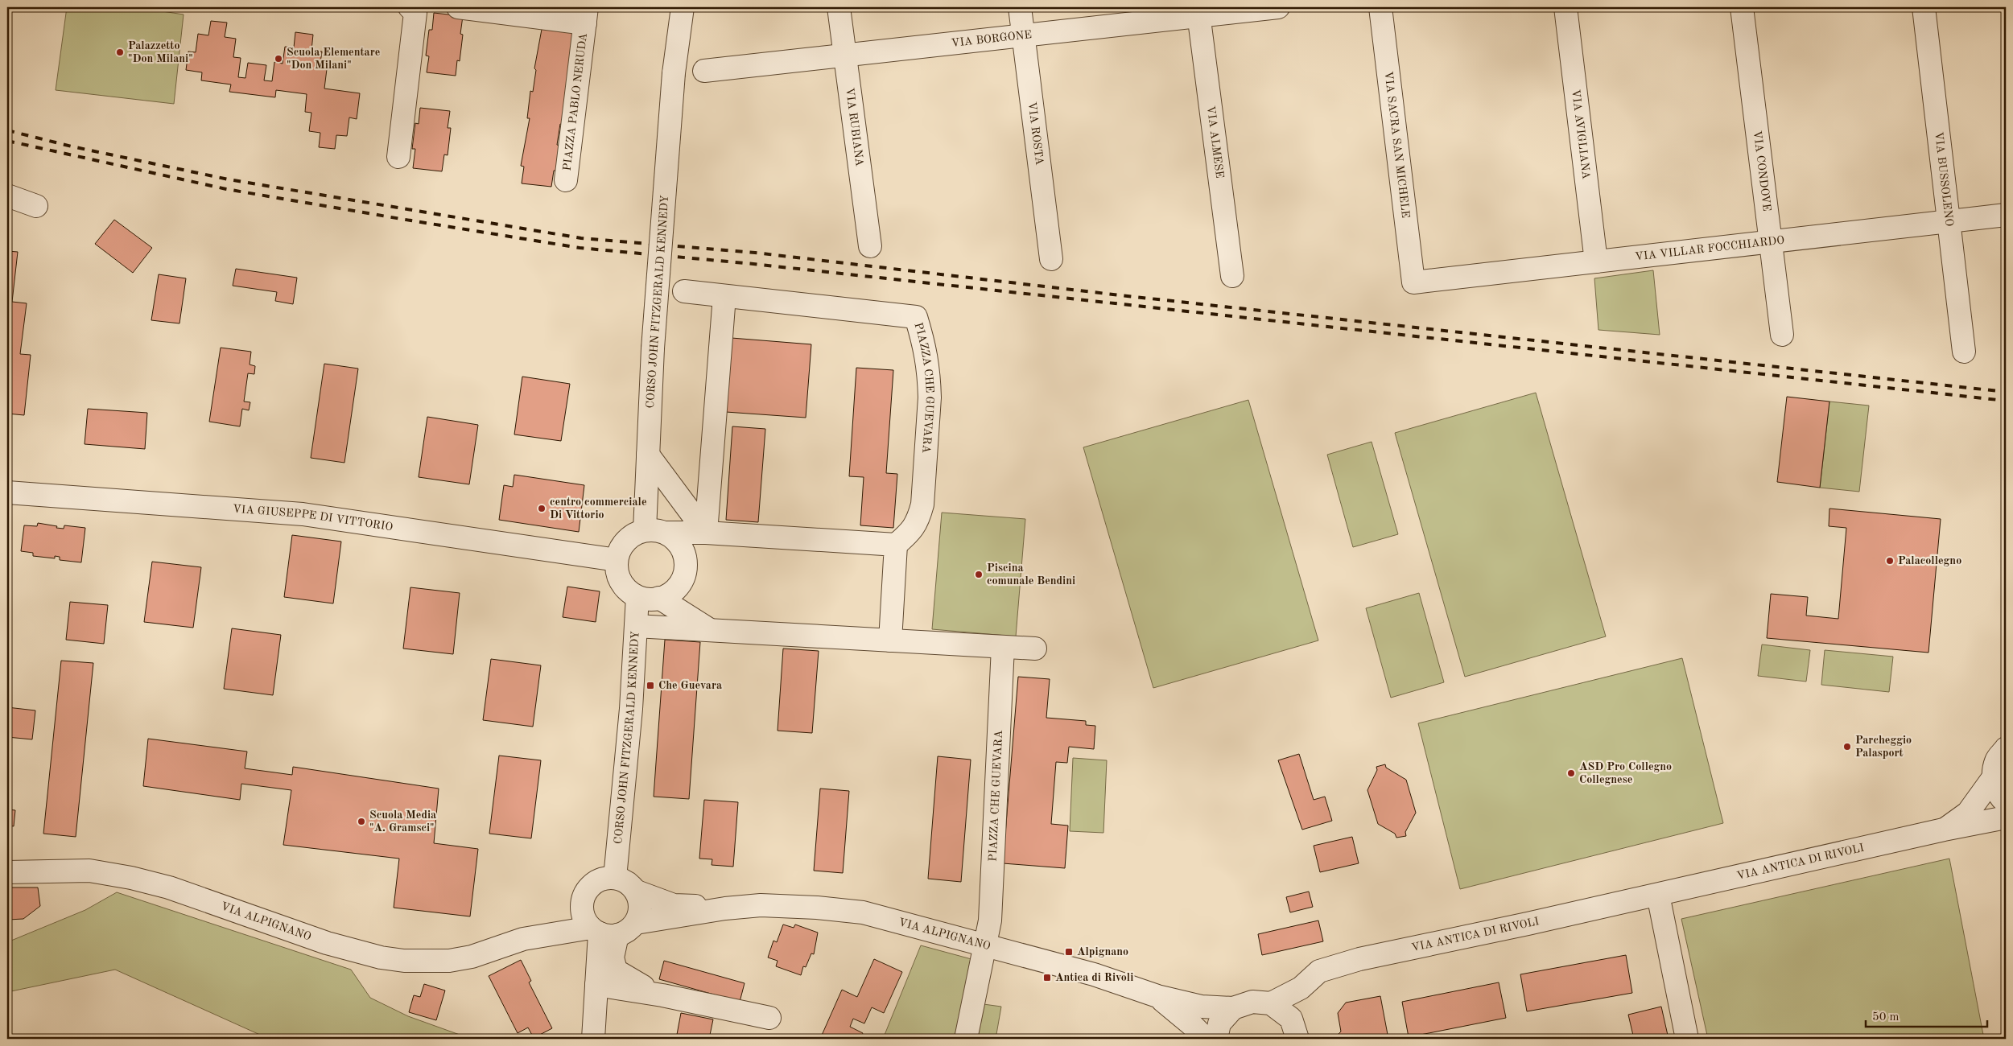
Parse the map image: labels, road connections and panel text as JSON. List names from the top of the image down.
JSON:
{
  "streets": {
    "street": [
      "VIA BORGONE",
      "PIAZZA PABLO NERUDA",
      "VIA RUBIANA",
      "VIA ROSTA",
      "VIA AVIGLIANA",
      "VIA ALMESE",
      "VIA SACRA SAN MICHELE",
      "VIA CONDOVE",
      "VIA BUSSOLENO",
      "VIA VILLAR FOCCHIARDO",
      "CORSO JOHN FITZGERALD KENNEDY",
      "PIAZZA CHE GUEVARA",
      "VIA GIUSEPPE DI VITTORIO",
      "VIA ANTICA DI RIVOLI",
      "VIA ALPIGNANO"
    ]
  },
  "crossings": [
    ["VIA BORGONE", "VIA RUBIANA"],
    ["VIA BORGONE", "VIA ROSTA"],
    ["VIA BORGONE", "VIA ALMESE"],
    ["VIA AVIGLIANA", "VIA VILLAR FOCCHIARDO"],
    ["VIA SACRA SAN MICHELE", "VIA VILLAR FOCCHIARDO"],
    ["VIA CONDOVE", "VIA VILLAR FOCCHIARDO"],
    ["VIA BUSSOLENO", "VIA VILLAR FOCCHIARDO"],
    ["CORSO JOHN FITZGERALD KENNEDY", "VIA GIUSEPPE DI VITTORIO"],
    ["CORSO JOHN FITZGERALD KENNEDY", "VIA ALPIGNANO"],
    ["PIAZZA CHE GUEVARA", "VIA ALPIGNANO"]
  ],
  "places": {
    "other": [
      "Palazzetto \"Don Milani\"",
      "Scuola Elementare \"Don Milani\"",
      "centro commerciale Di Vittorio",
      "Palacollegno",
      "Piscina comunale Bendini",
      "Parcheggio Palasport",
      "ASD Pro Collegno Collegnese",
      "Scuola Media \"A. Gramsci\""
    ],
    "transit": ["Che Guevara", "Alpignano", "Antica di Rivoli"]
  },
  "scale_bar": "50 m"
}
